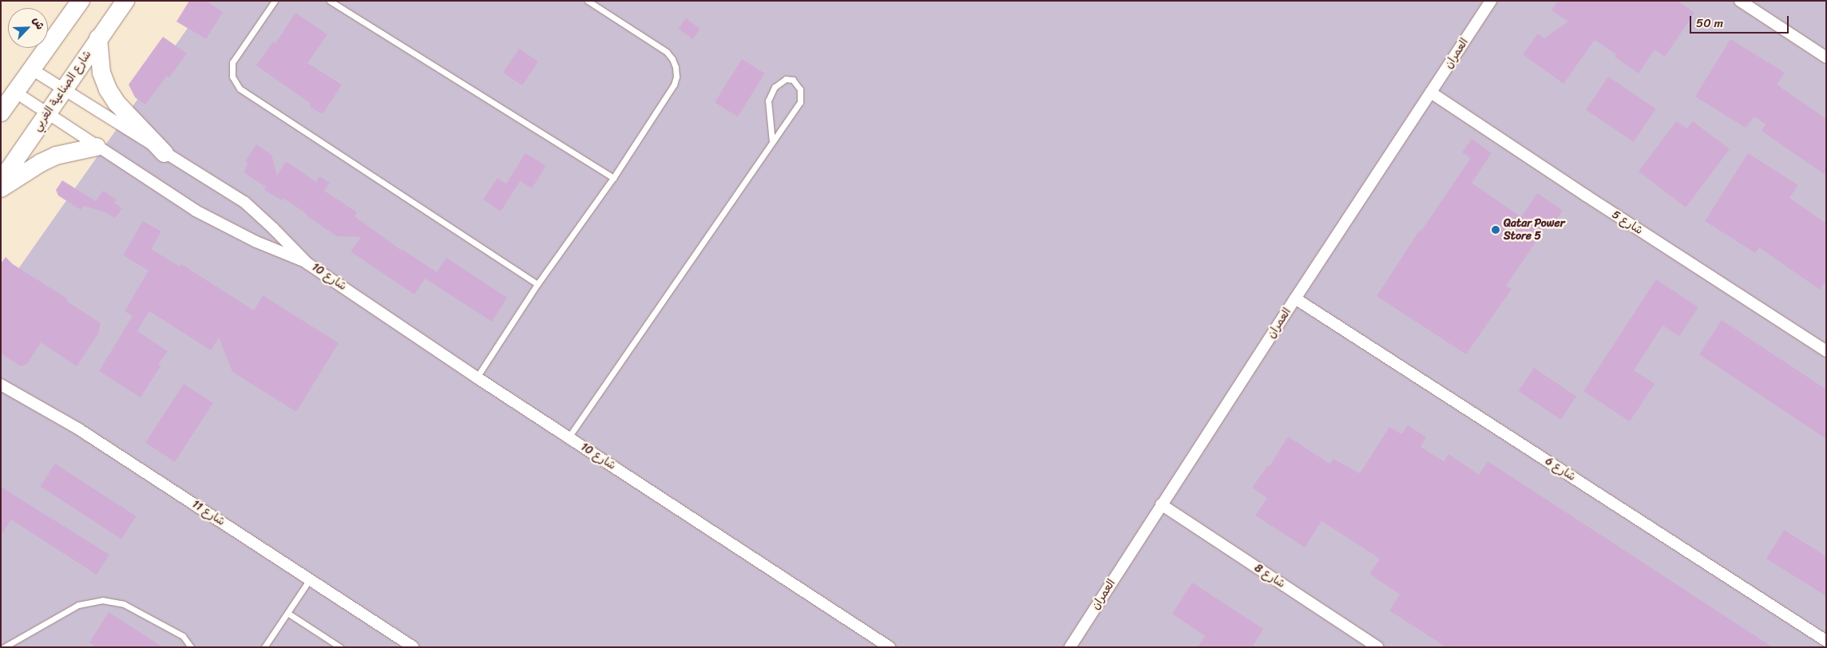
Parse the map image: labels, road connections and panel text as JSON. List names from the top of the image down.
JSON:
{
  "streets": {
    "main road": ["شارع الصناعية الغربي"],
    "street": [
      "العمران",
      "شارع 5",
      "شارع 10",
      "شارع 6",
      "شارع 11",
      "شارع 8"
    ]
  },
  "crossings": [
    ["العمران", "شارع 5"],
    ["العمران", "شارع 6"],
    ["العمران", "شارع 8"],
    ["شارع الصناعية الغربي", "شارع 10"]
  ],
  "places": ["Qatar Power Store 5"],
  "scale_bar": "50 m",
  "north": "top right"
}
